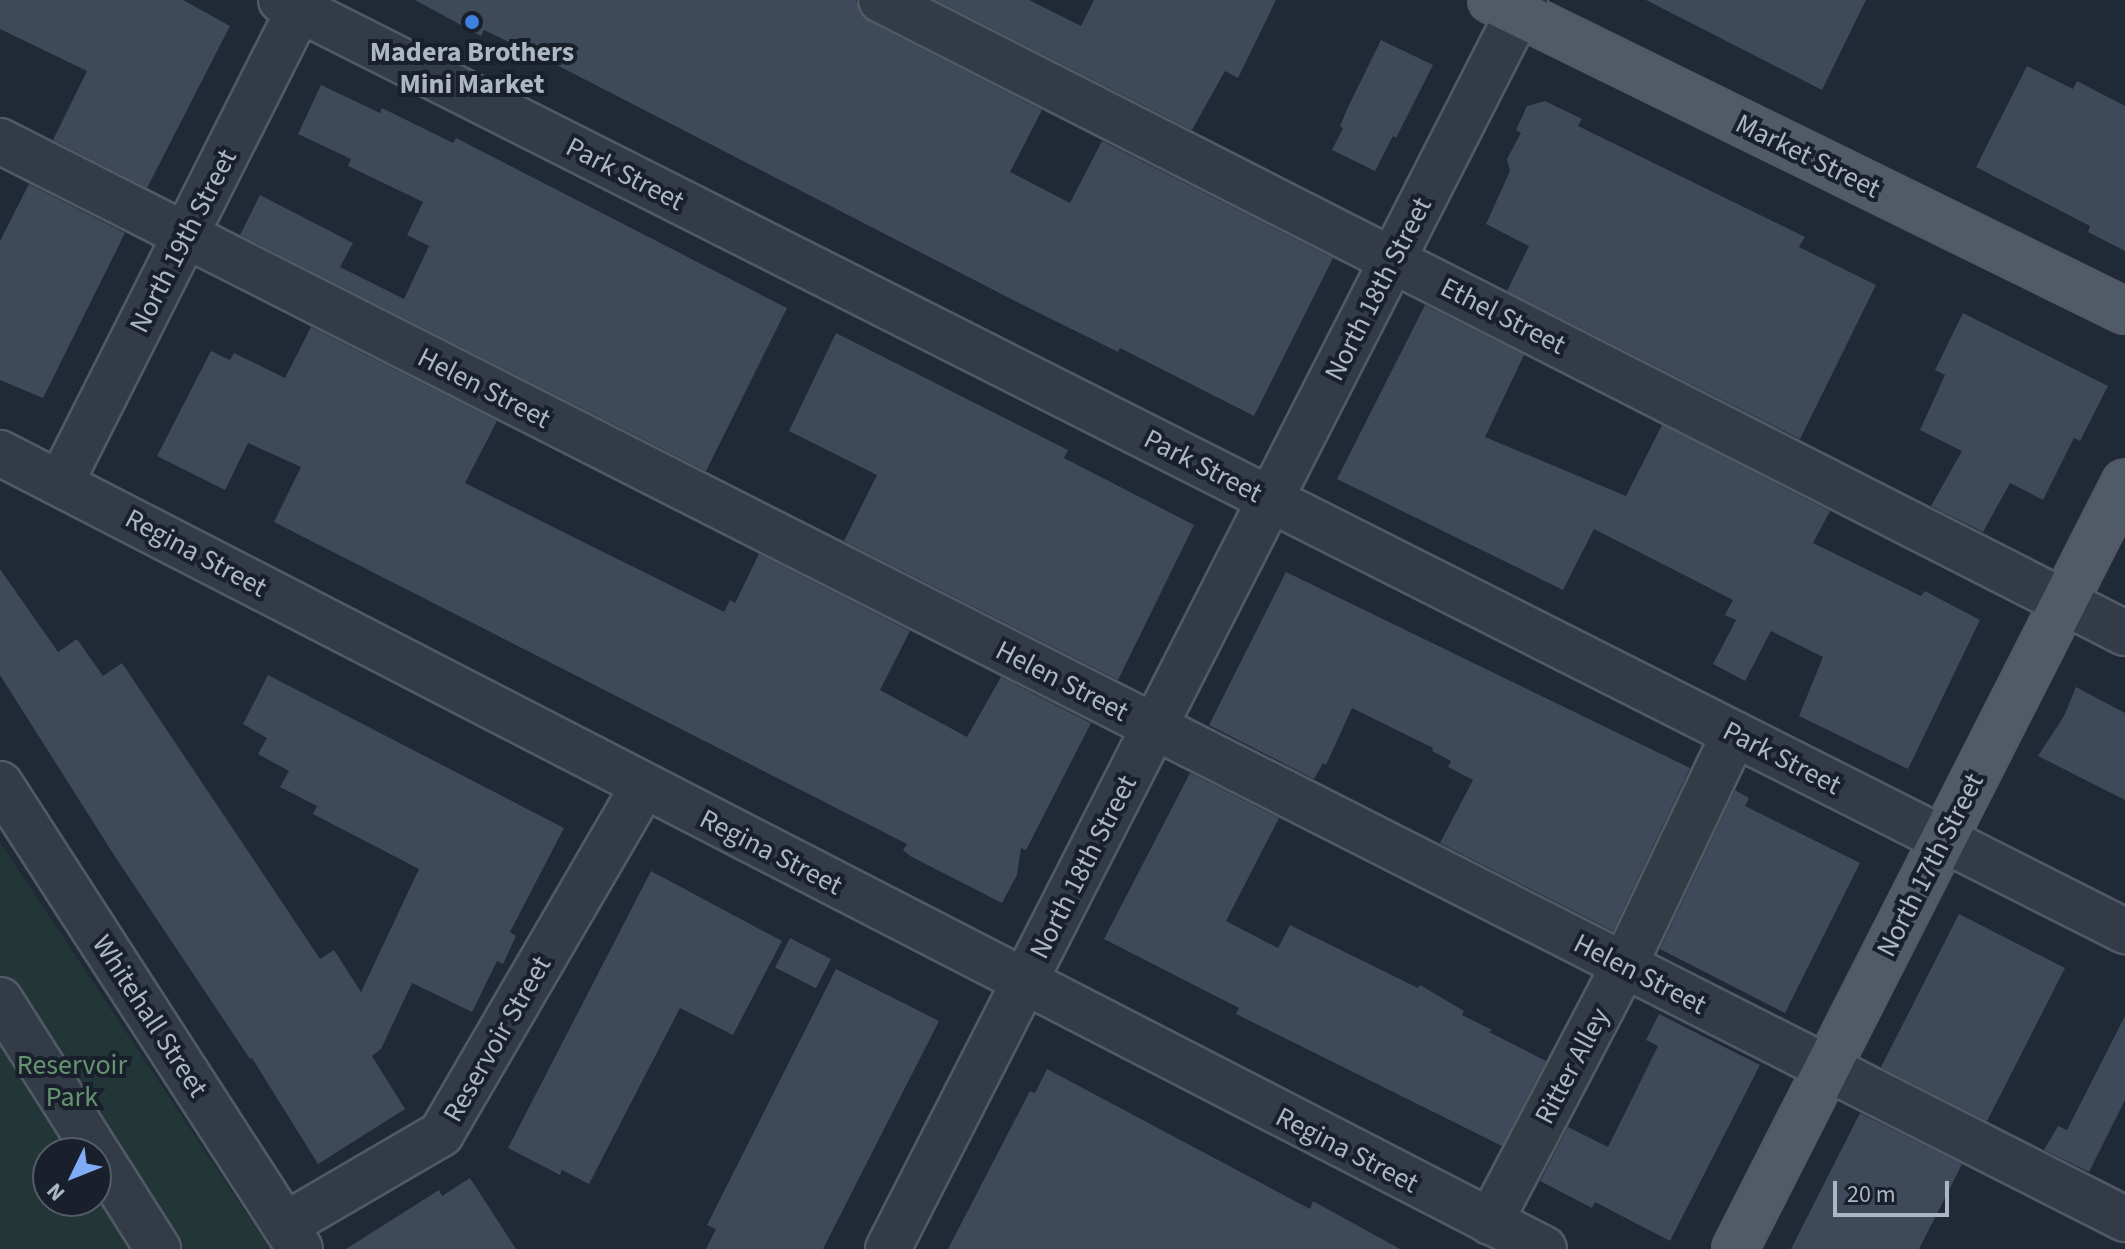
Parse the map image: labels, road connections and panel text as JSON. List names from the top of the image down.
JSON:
{
  "streets": {
    "main road": ["Market Street", "North 17th Street"],
    "street": [
      "Park Street",
      "North 19th Street",
      "North 18th Street",
      "Ethel Street",
      "Helen Street",
      "Regina Street",
      "Whitehall Street",
      "Reservoir Street",
      "Ritter Alley"
    ]
  },
  "crossings": [
    ["Market Street", "North 18th Street"],
    ["Park Street", "North 19th Street"],
    ["Park Street", "North 18th Street"],
    ["Park Street", "North 17th Street"],
    ["Park Street", "Ritter Alley"],
    ["North 19th Street", "Helen Street"],
    ["North 19th Street", "Regina Street"],
    ["North 18th Street", "Ethel Street"],
    ["North 18th Street", "Helen Street"],
    ["North 18th Street", "Regina Street"],
    ["Ethel Street", "North 17th Street"],
    ["Helen Street", "North 17th Street"],
    ["Helen Street", "Ritter Alley"],
    ["Regina Street", "Reservoir Street"],
    ["Regina Street", "Ritter Alley"],
    ["Whitehall Street", "Reservoir Street"]
  ],
  "parks": ["Reservoir Park"],
  "places": ["Madera Brothers Mini Market"],
  "scale_bar": "20 m",
  "north": "bottom left"
}
